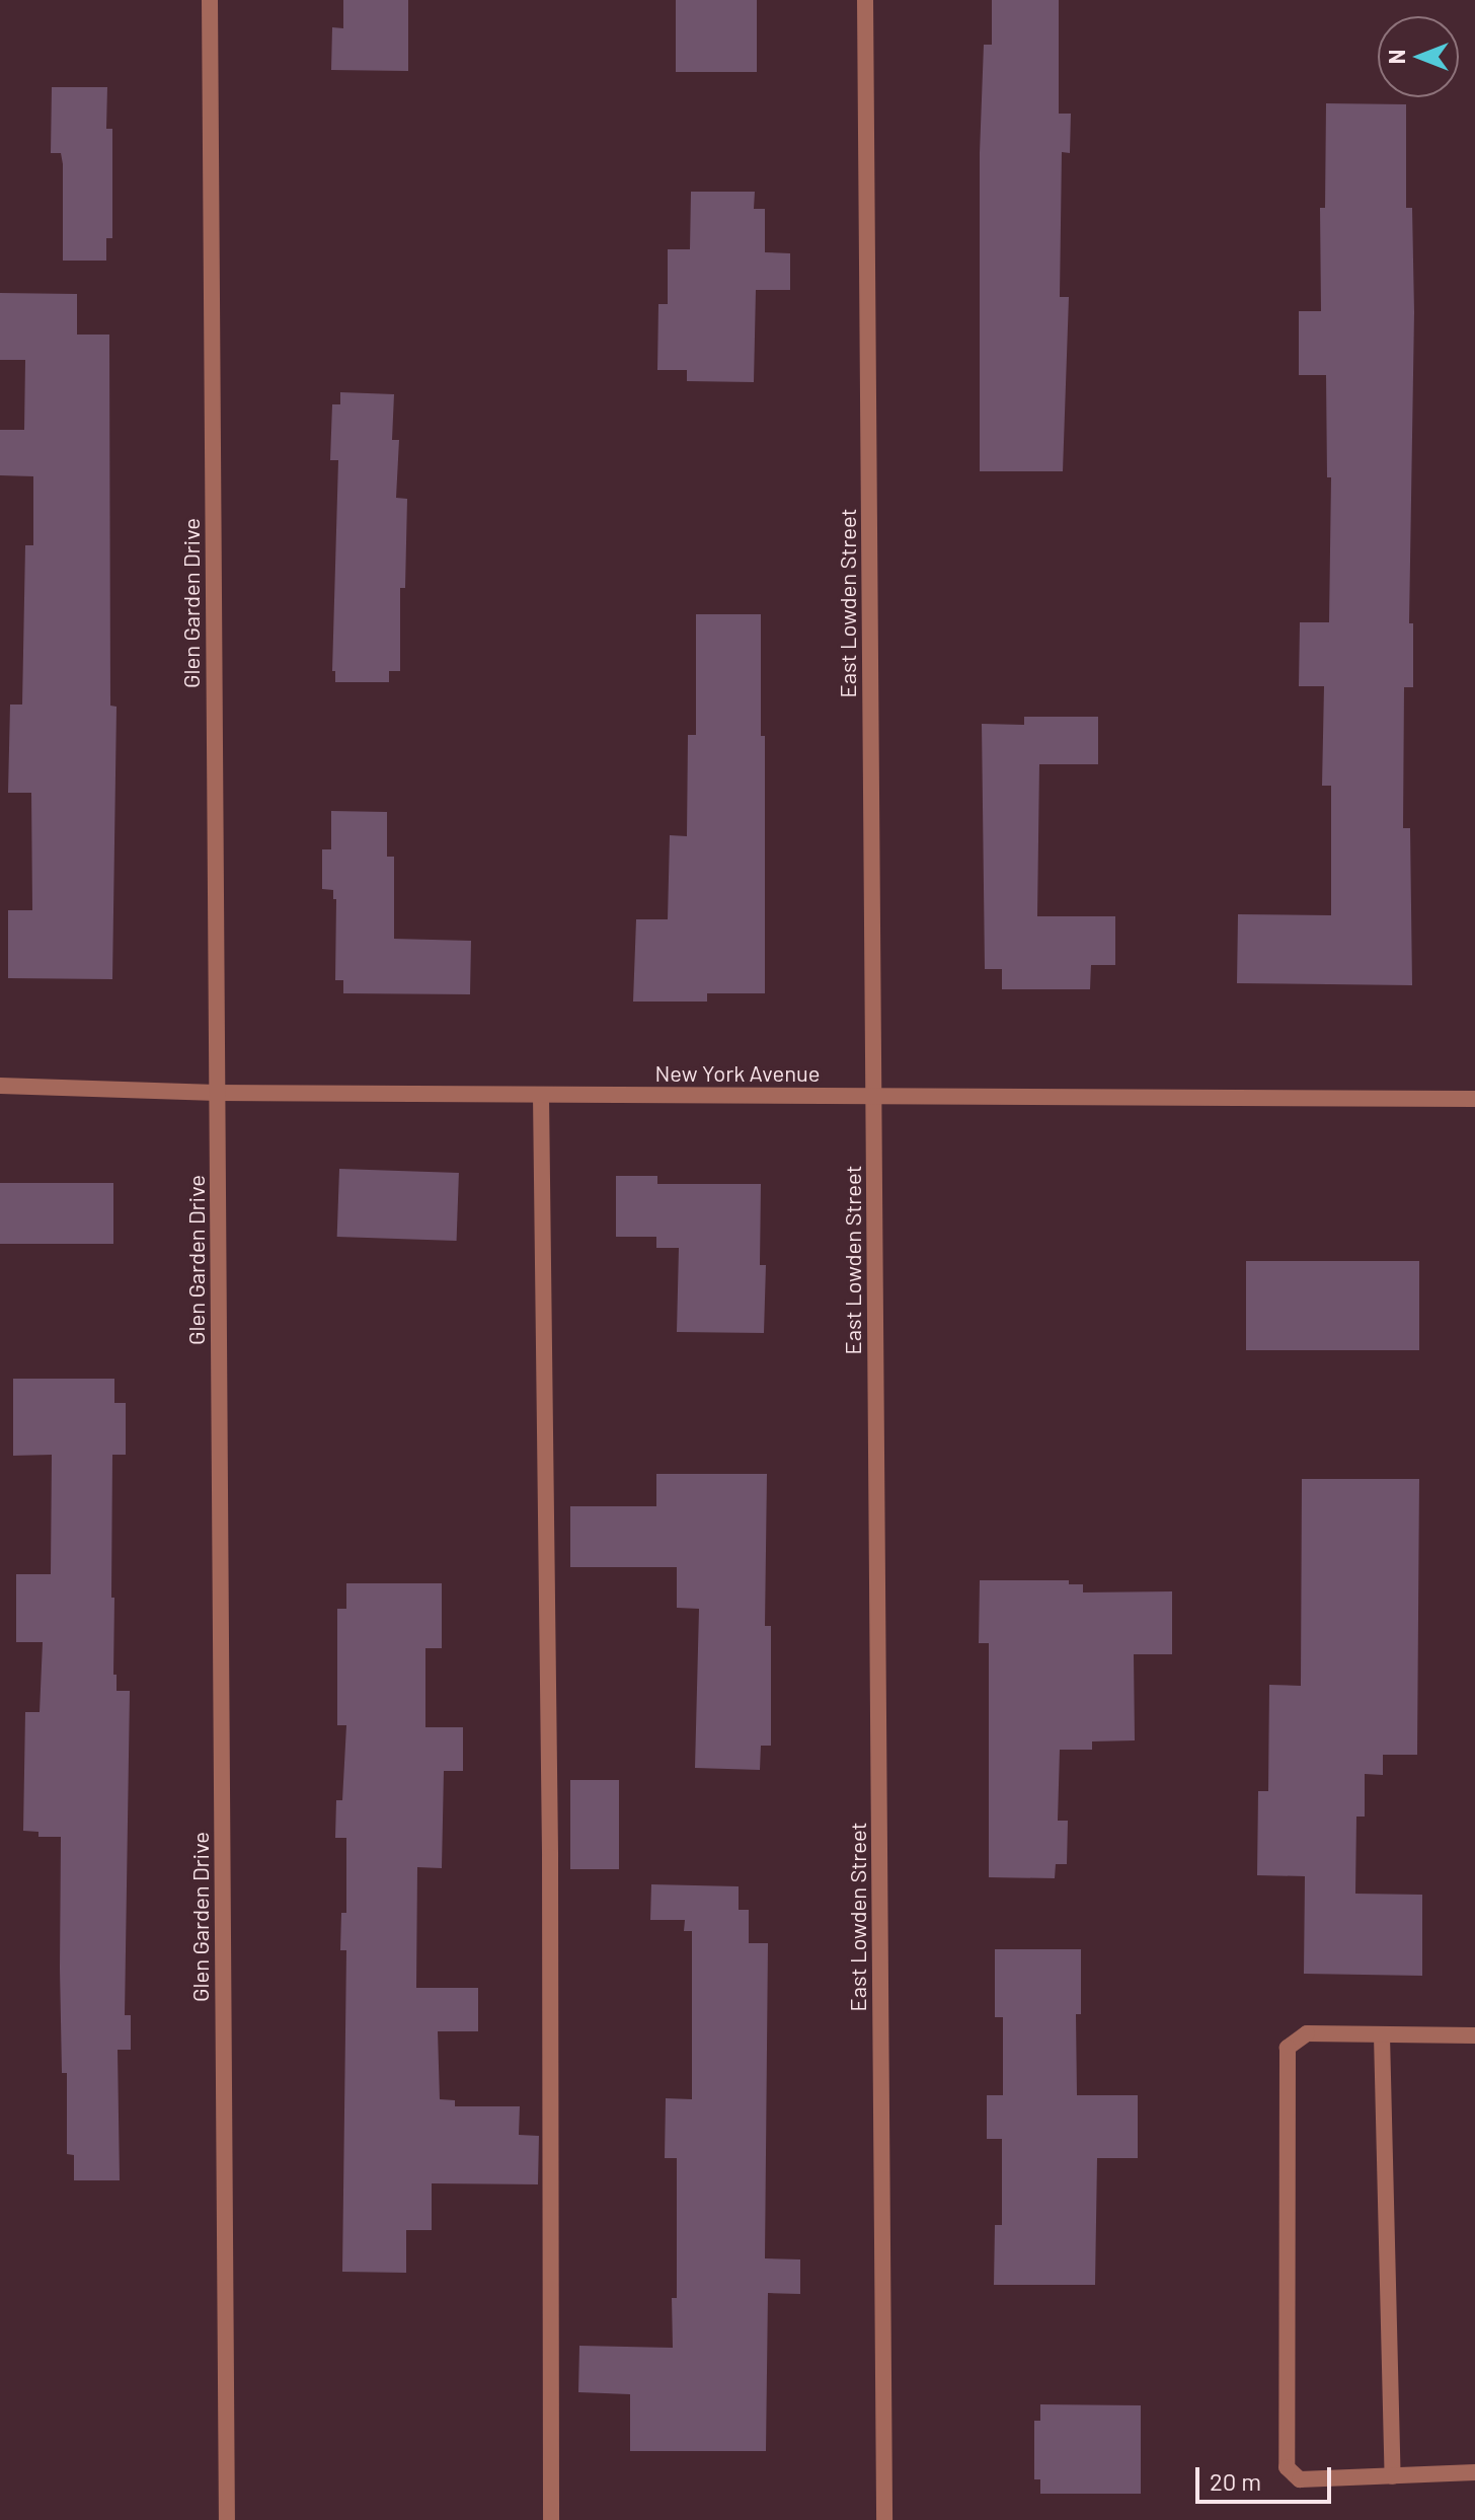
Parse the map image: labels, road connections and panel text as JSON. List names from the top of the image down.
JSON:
{
  "streets": {
    "street": ["Glen Garden Drive", "East Lowden Street", "New York Avenue"]
  },
  "crossings": [
    ["Glen Garden Drive", "New York Avenue"],
    ["East Lowden Street", "New York Avenue"]
  ],
  "scale_bar": "20 m",
  "north": "left"
}
